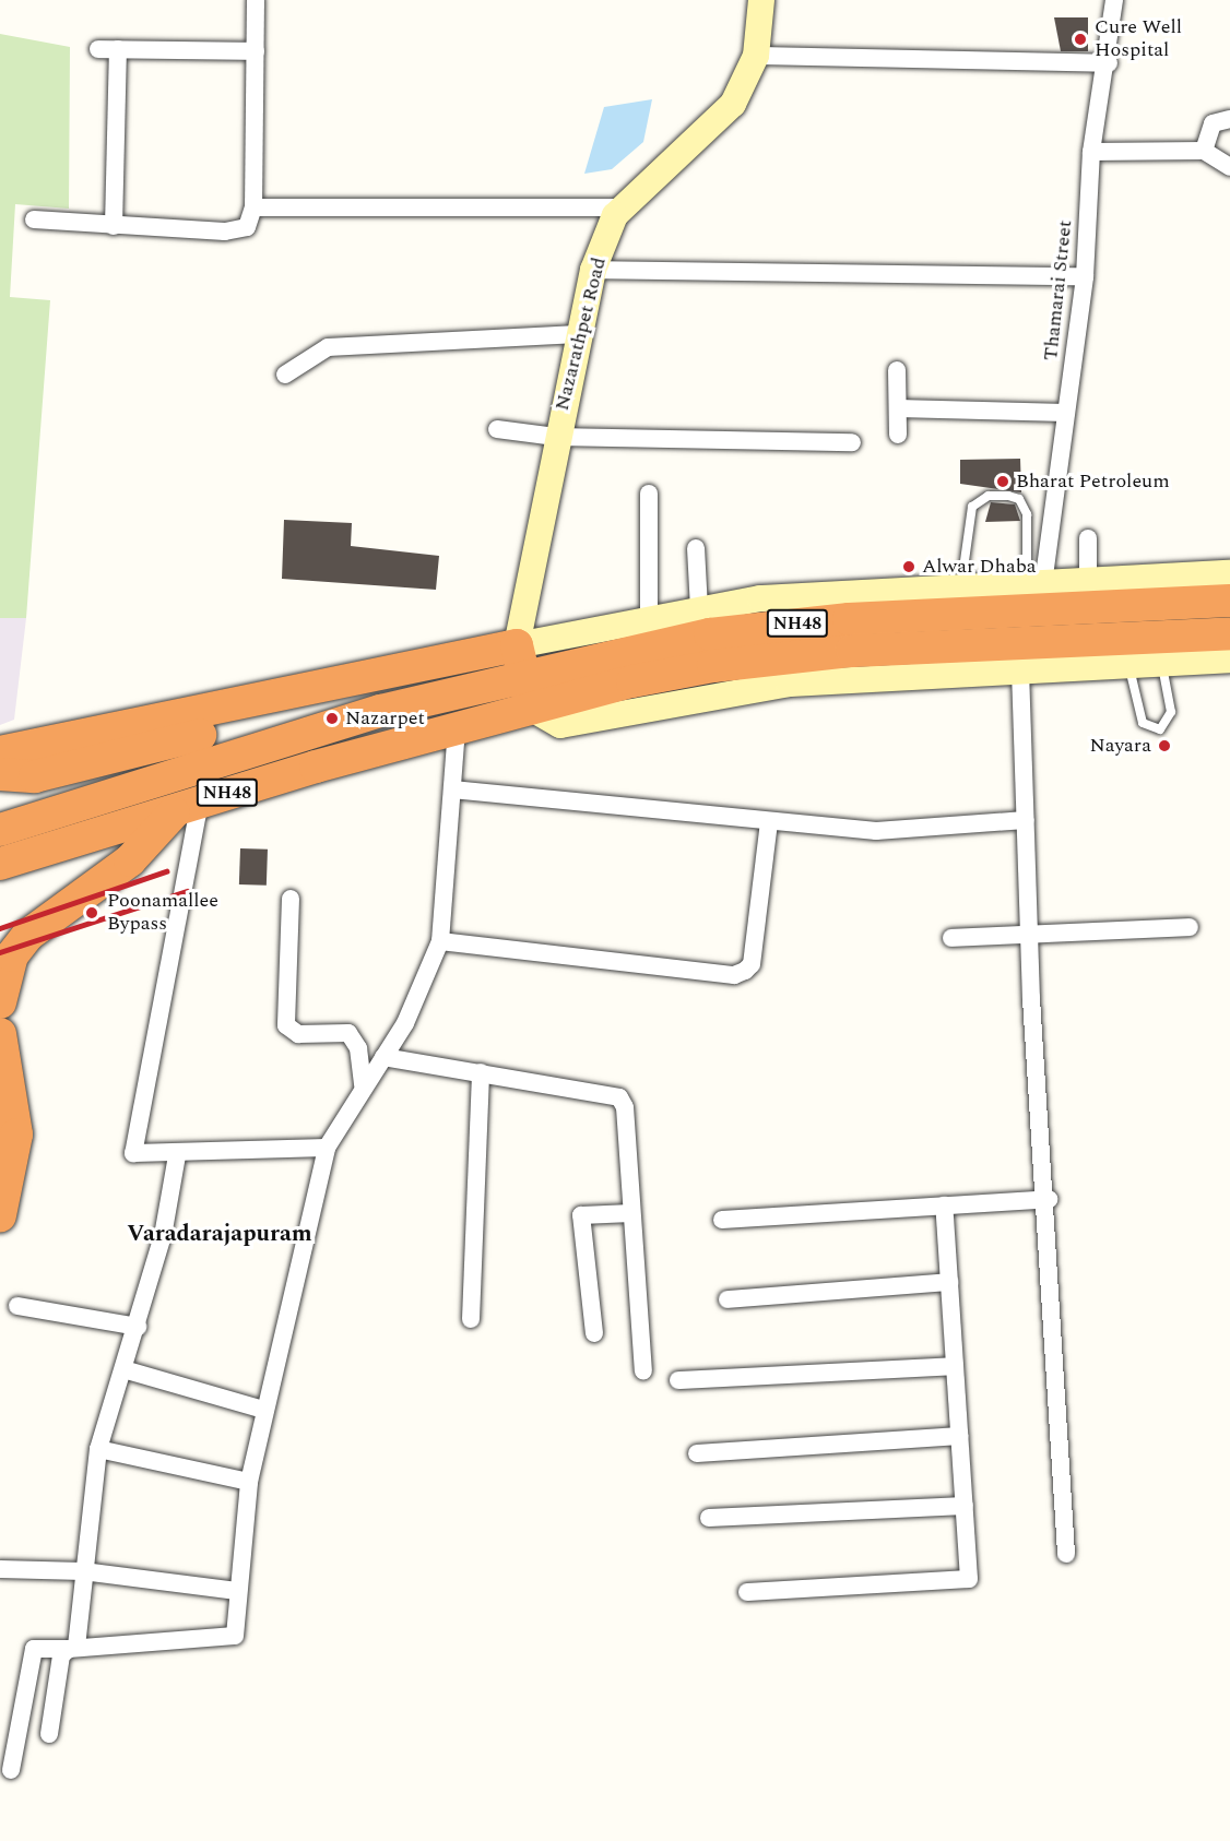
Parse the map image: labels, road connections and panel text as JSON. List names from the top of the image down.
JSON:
{
  "streets": {
    "highway": ["NH48"],
    "street": ["Thamarai Street", "Nazarathpet Road"]
  },
  "crossings": [
    ["Nazarathpet Road", "NH48"]
  ],
  "districts": ["Varadarajapuram"],
  "places": [
    "Cure Well Hospital",
    "Bharat Petroleum",
    "Alwar Dhaba",
    "Nazarpet",
    "Nayara",
    "Poonamallee Bypass"
  ]
}
